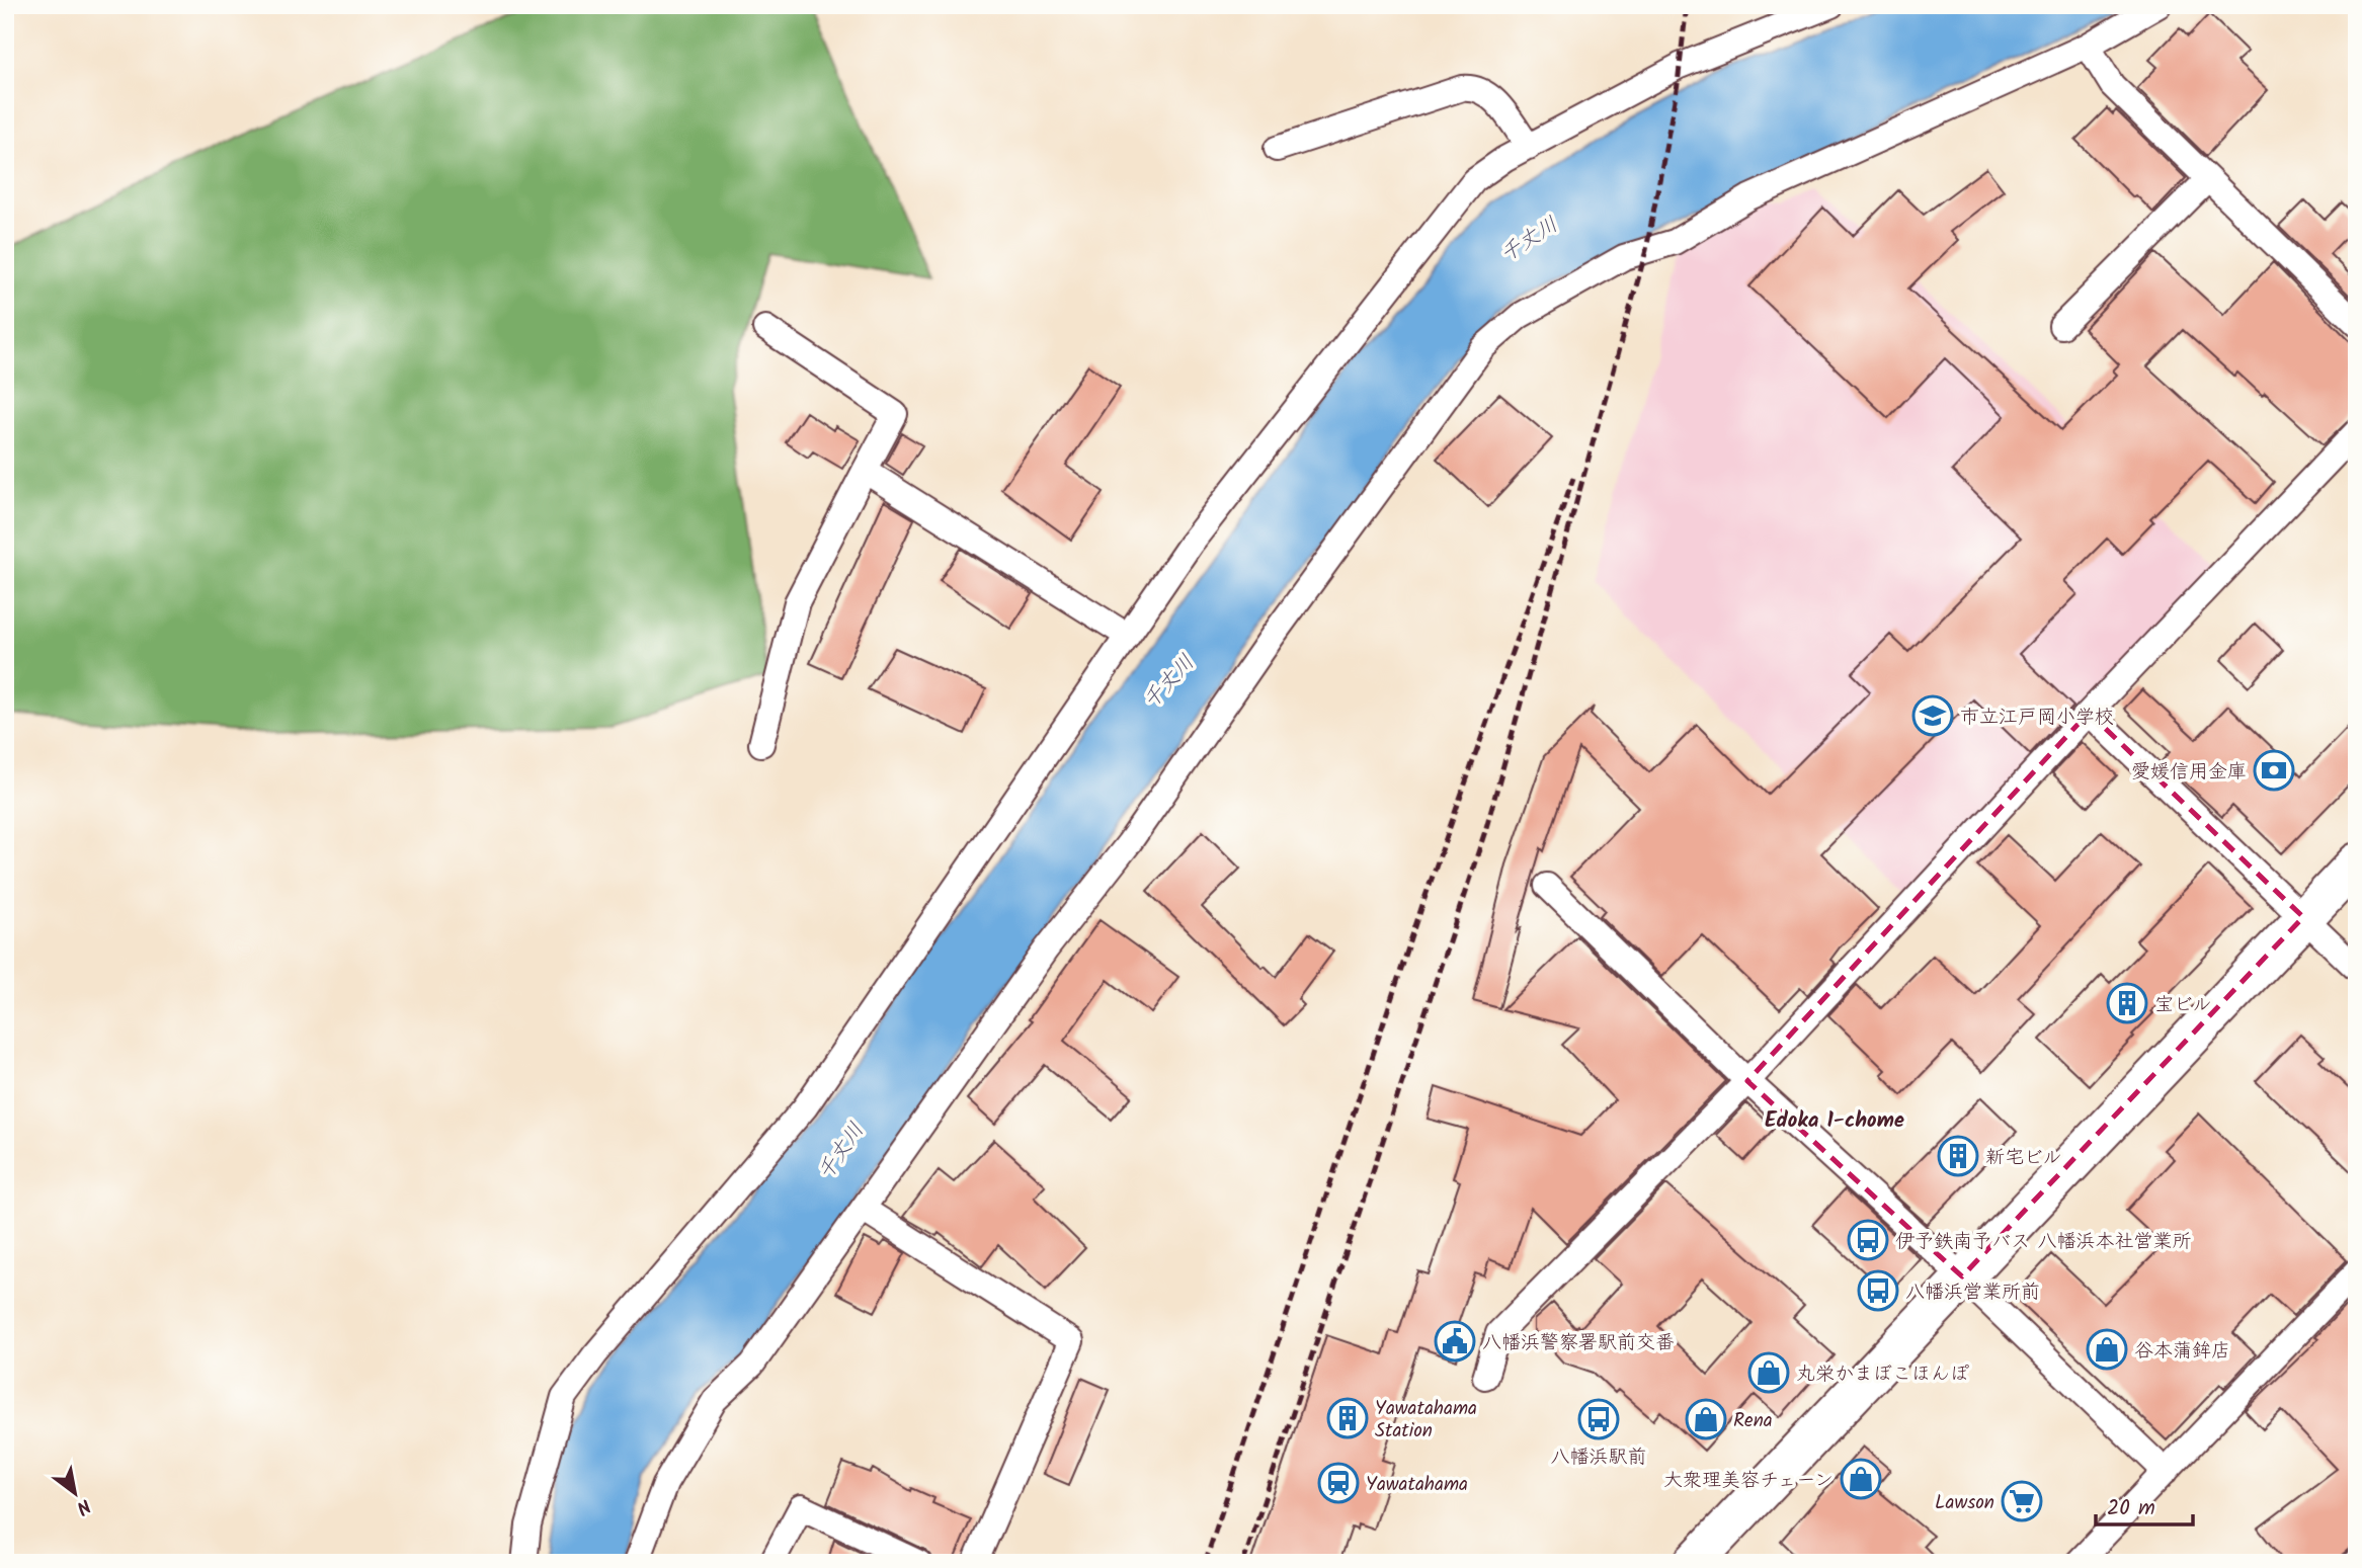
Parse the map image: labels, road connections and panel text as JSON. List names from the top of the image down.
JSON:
{
  "districts": ["Edoka 1-chome"],
  "water": ["千丈川"],
  "places": {
    "school or university": ["市立江戸岡小学校"],
    "bank": ["愛媛信用金庫"],
    "building": ["宝ビル", "新宅ビル", "Yawatahama Station"],
    "bus stop": ["伊予鉄南予バス 八幡浜本社営業所", "八幡浜営業所前", "八幡浜駅前"],
    "public building": ["八幡浜警察署駅前交番"],
    "shop": [
      "谷本蒲鉾店",
      "丸栄かまぼこほんぽ",
      "Rena",
      "大衆理美容チェーン"
    ],
    "station": ["Yawatahama"],
    "supermarket": ["Lawson"]
  },
  "scale_bar": "20 m",
  "north": "bottom right"
}
